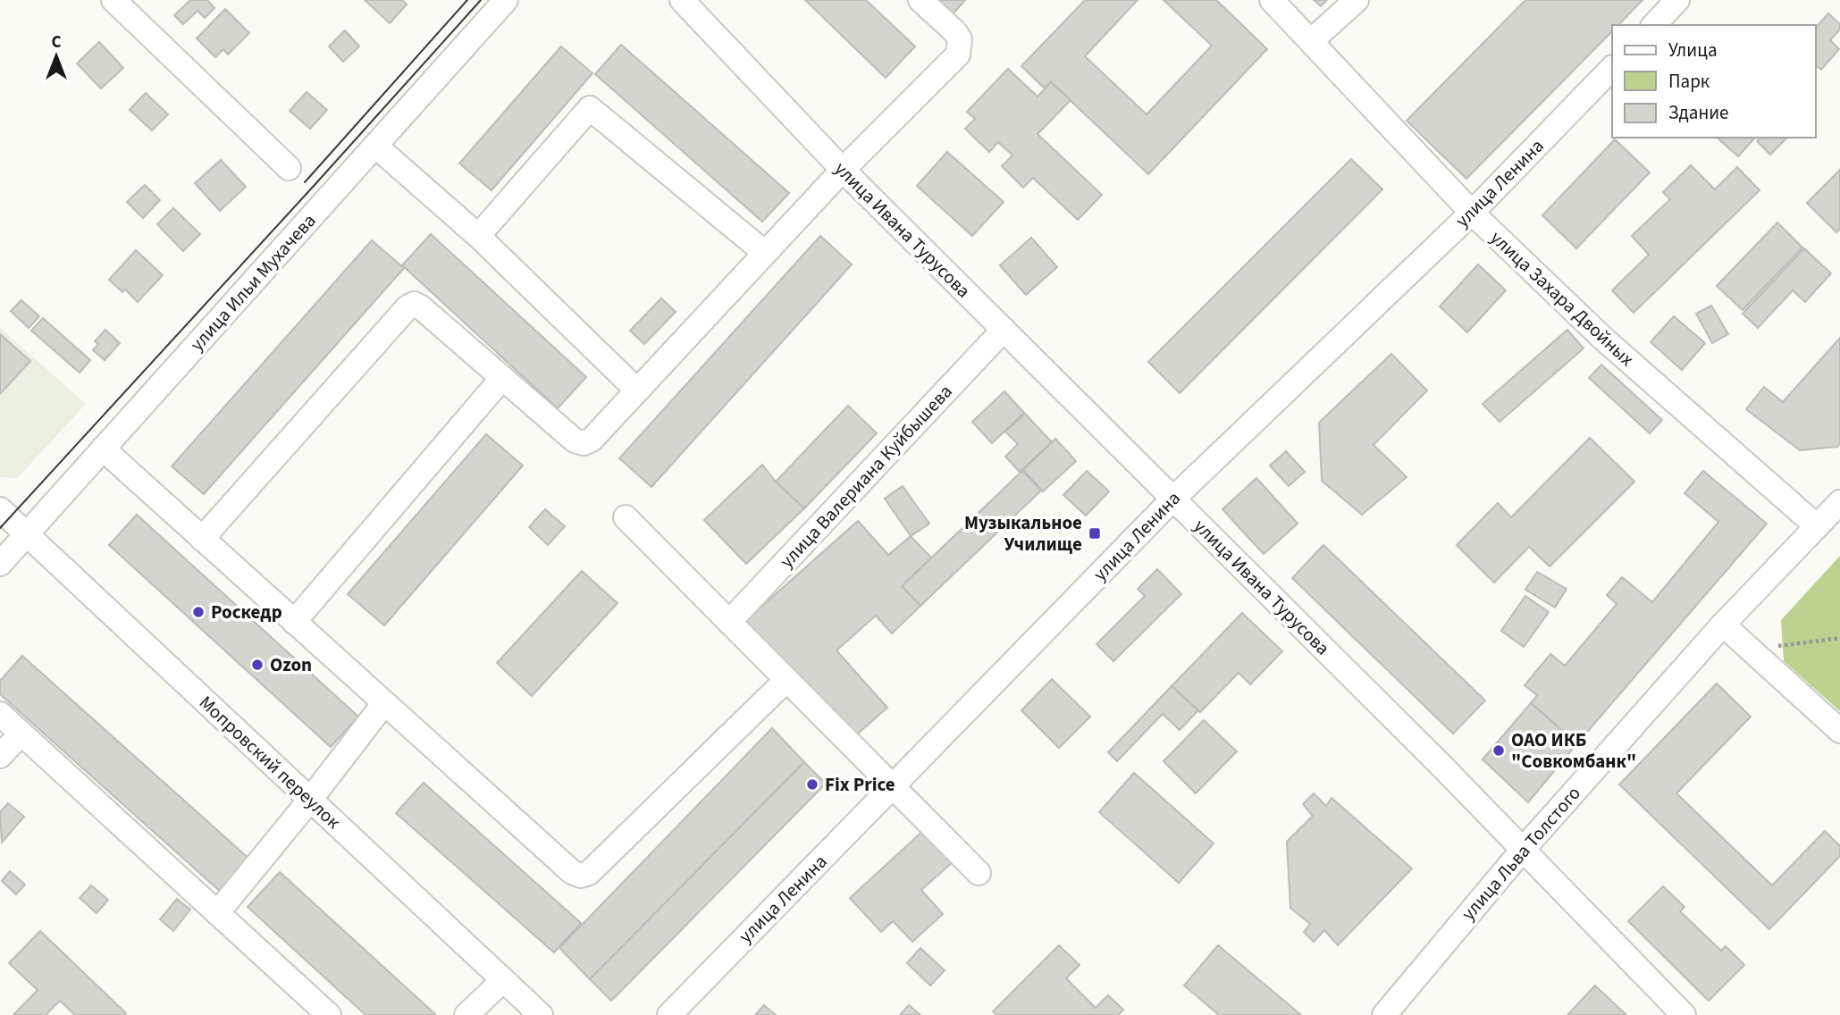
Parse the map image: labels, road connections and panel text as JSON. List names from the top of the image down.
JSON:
{
  "streets": {
    "street": [
      "улица Ленина",
      "улица Ивана Турусова",
      "улица Ильи Мухачева",
      "улица Захара Двойных",
      "улица Валериана Куйбышева",
      "Мопровский переулок",
      "улица Льва Толстого"
    ]
  },
  "crossings": [
    ["улица Ленина", "улица Ивана Турусова"],
    ["улица Ленина", "улица Захара Двойных"],
    ["улица Ивана Турусова", "улица Валериана Куйбышева"],
    ["улица Ивана Турусова", "улица Льва Толстого"],
    ["улица Ильи Мухачева", "Мопровский переулок"],
    ["улица Захара Двойных", "улица Льва Толстого"]
  ],
  "places": {
    "transit": ["Музыкальное Училище"],
    "other": [
      "Роскедр",
      "Ozon",
      "ОАО ИКБ \"Совкомбанк\"",
      "Fix Price"
    ]
  },
  "legend": ["Улица", "Парк", "Здание"],
  "north": "top"
}
